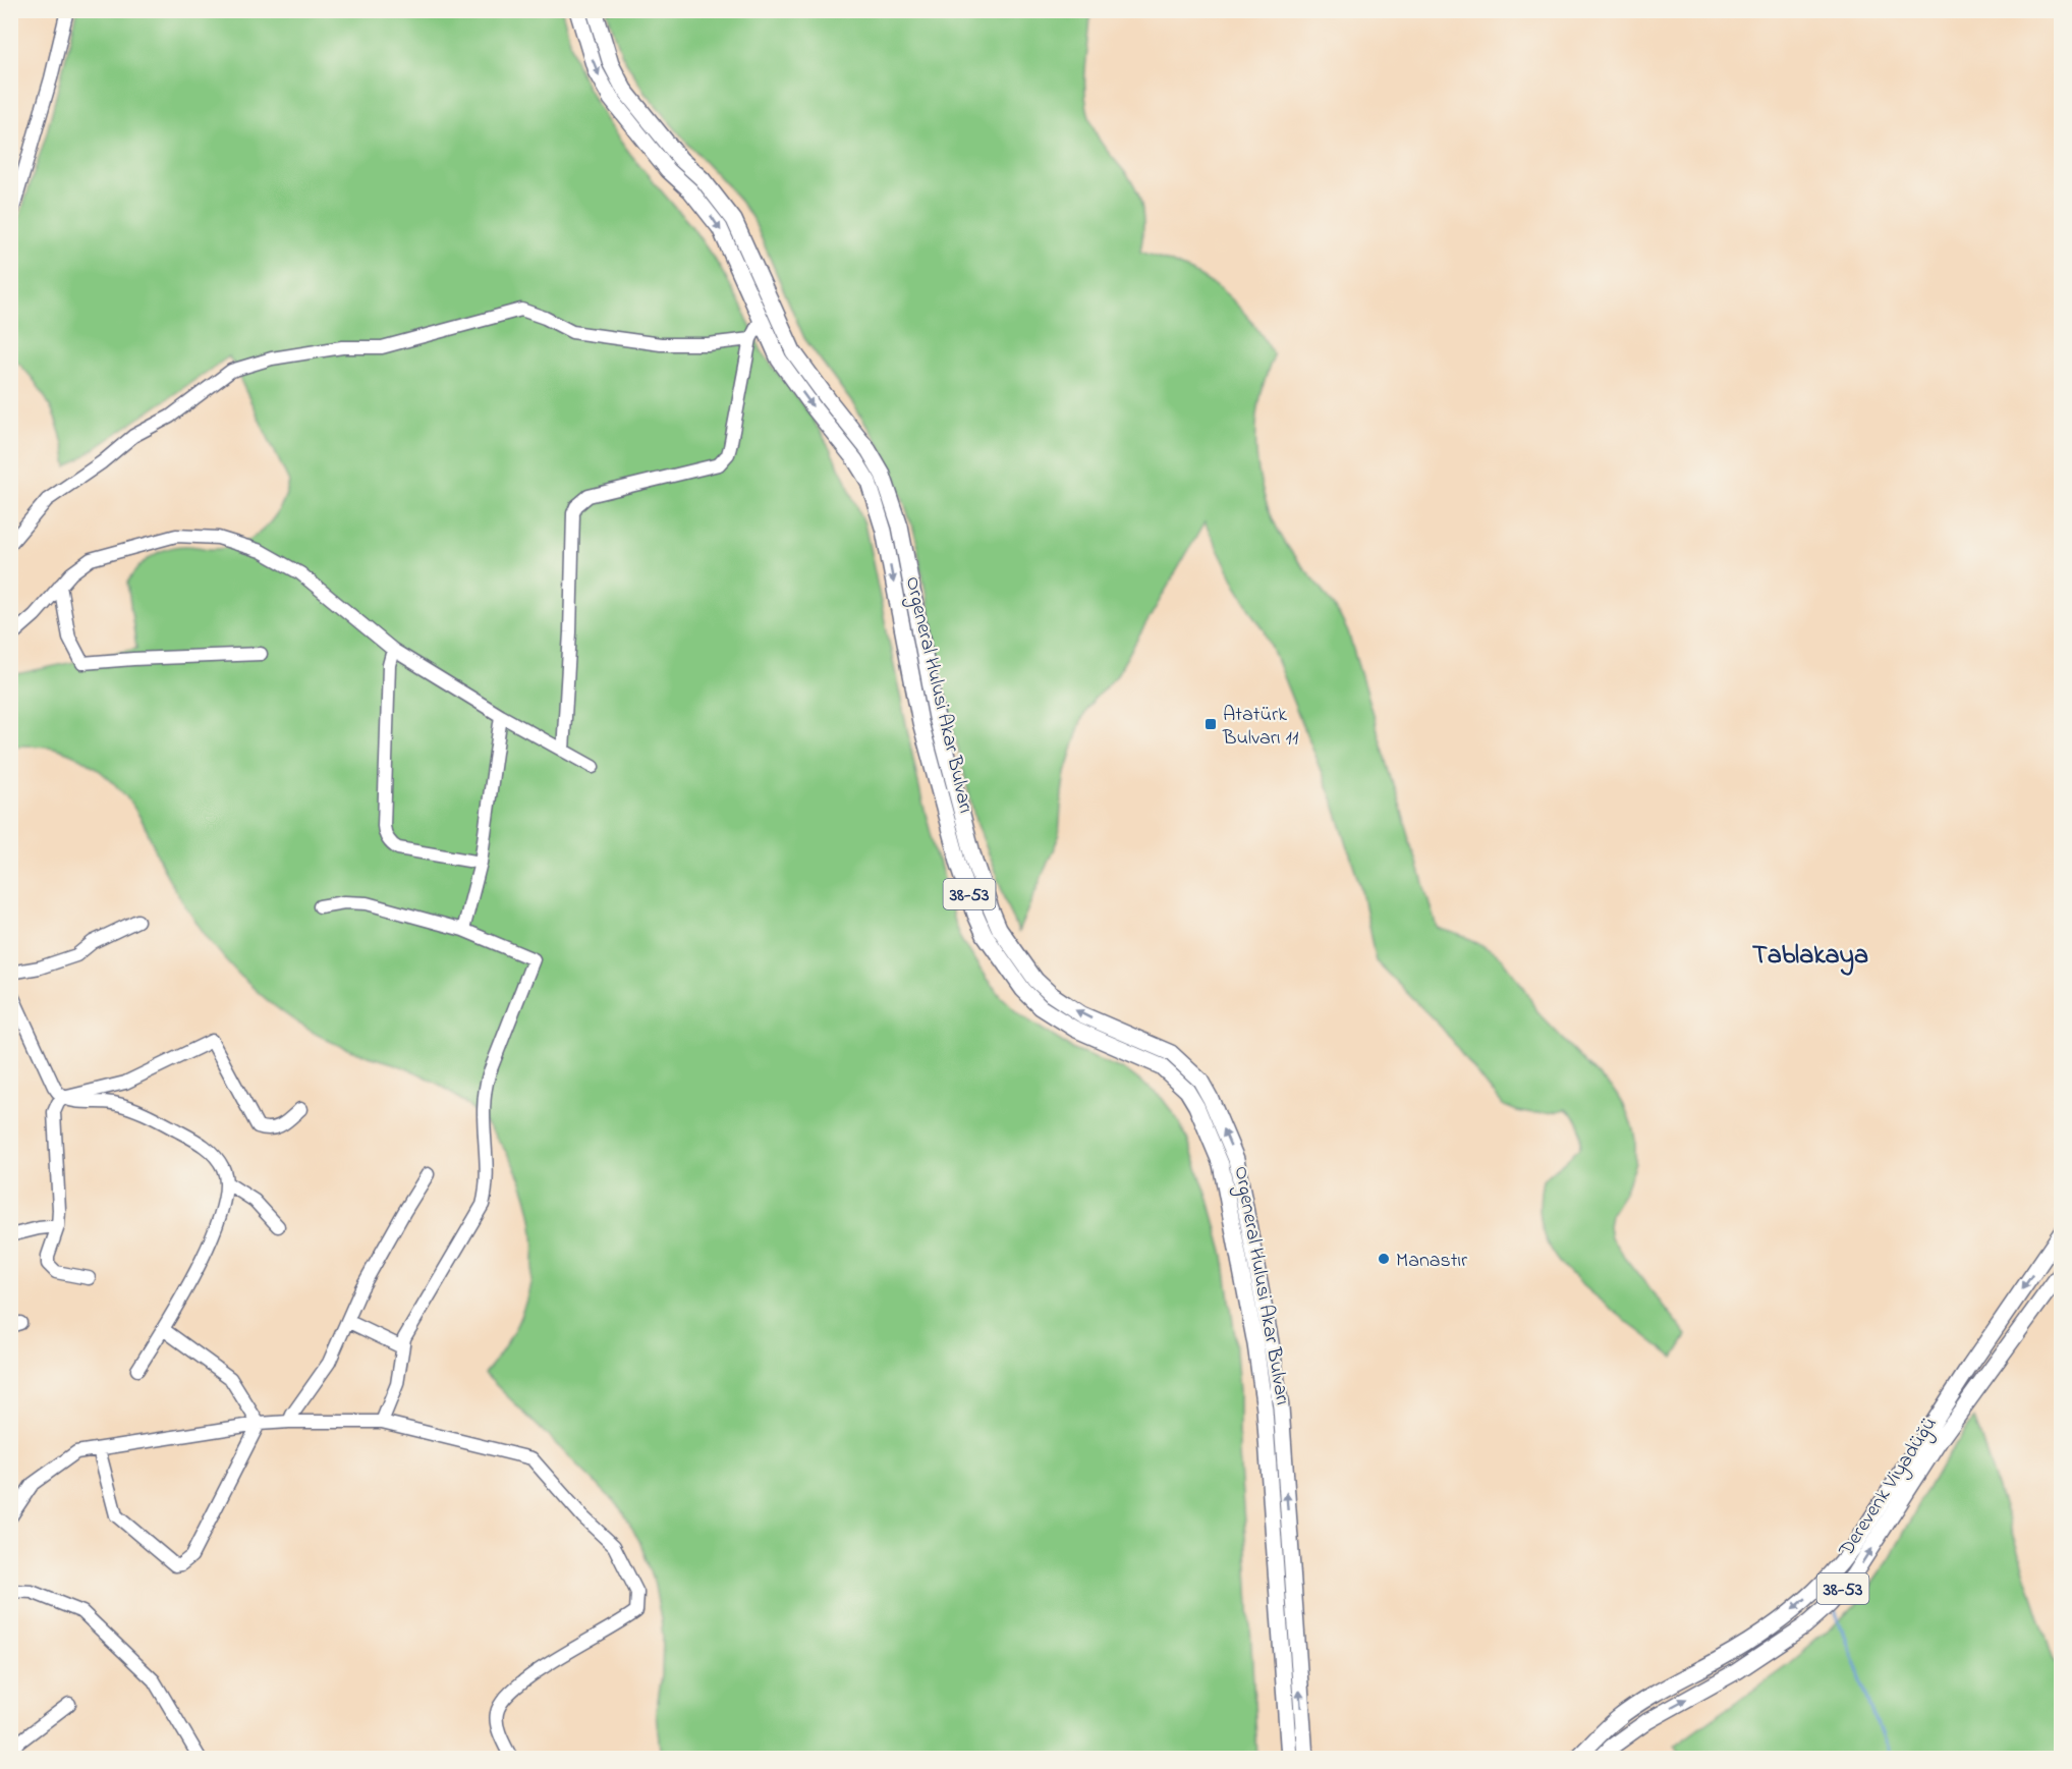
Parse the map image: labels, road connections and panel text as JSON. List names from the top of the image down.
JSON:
{
  "streets": {
    "main road": ["Orgeneral Hulusi Akar Bulvarı", "38-53", "Derevenk Viyadüğü"]
  },
  "districts": ["Tablakaya"],
  "places": {
    "transit": ["Atatürk Bulvarı 11"],
    "other": ["Manastır"]
  }
}
